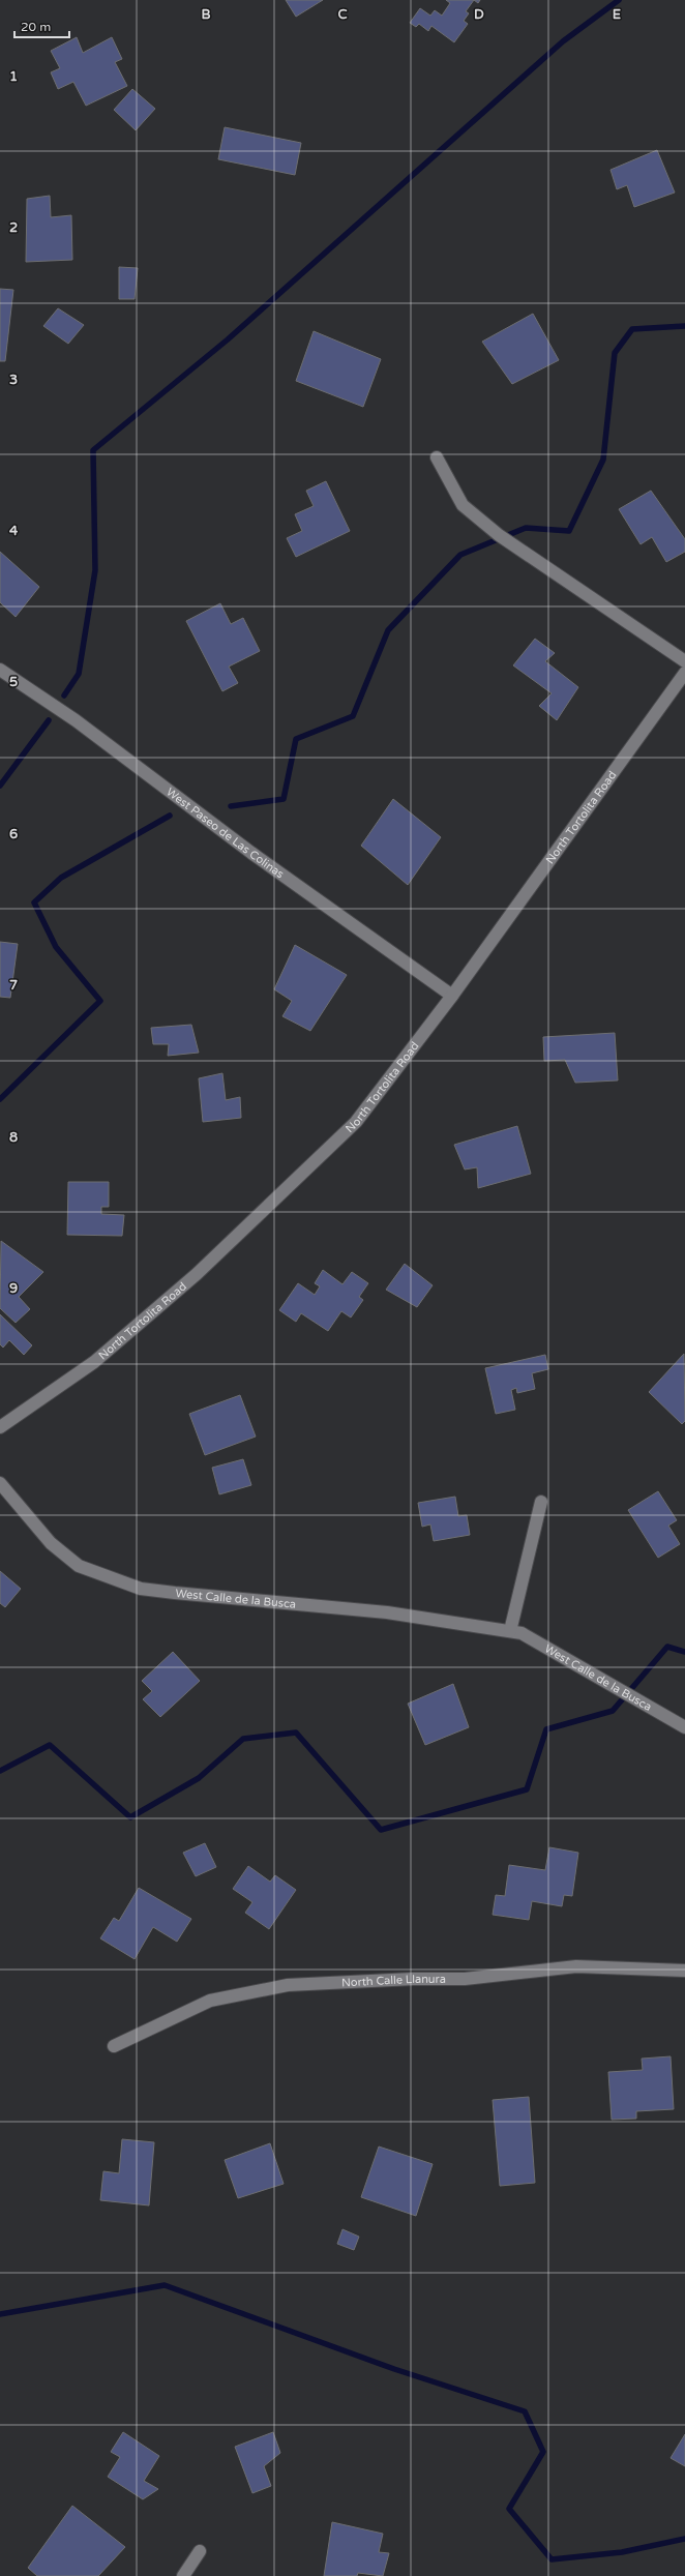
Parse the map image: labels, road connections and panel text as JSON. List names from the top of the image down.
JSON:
{
  "streets": {
    "street": [
      "North Tortolita Road",
      "West Paseo de Las Colinas",
      "West Calle de la Busca",
      "North Calle Llanura"
    ]
  },
  "crossings": [
    ["North Tortolita Road", "West Paseo de Las Colinas"]
  ],
  "scale_bar": "20 m",
  "grid": {
    "columns": [
      "B",
      "C",
      "D",
      "E"
    ],
    "rows": [
      "1",
      "2",
      "3",
      "4",
      "5",
      "6",
      "7",
      "8",
      "9"
    ]
  }
}
